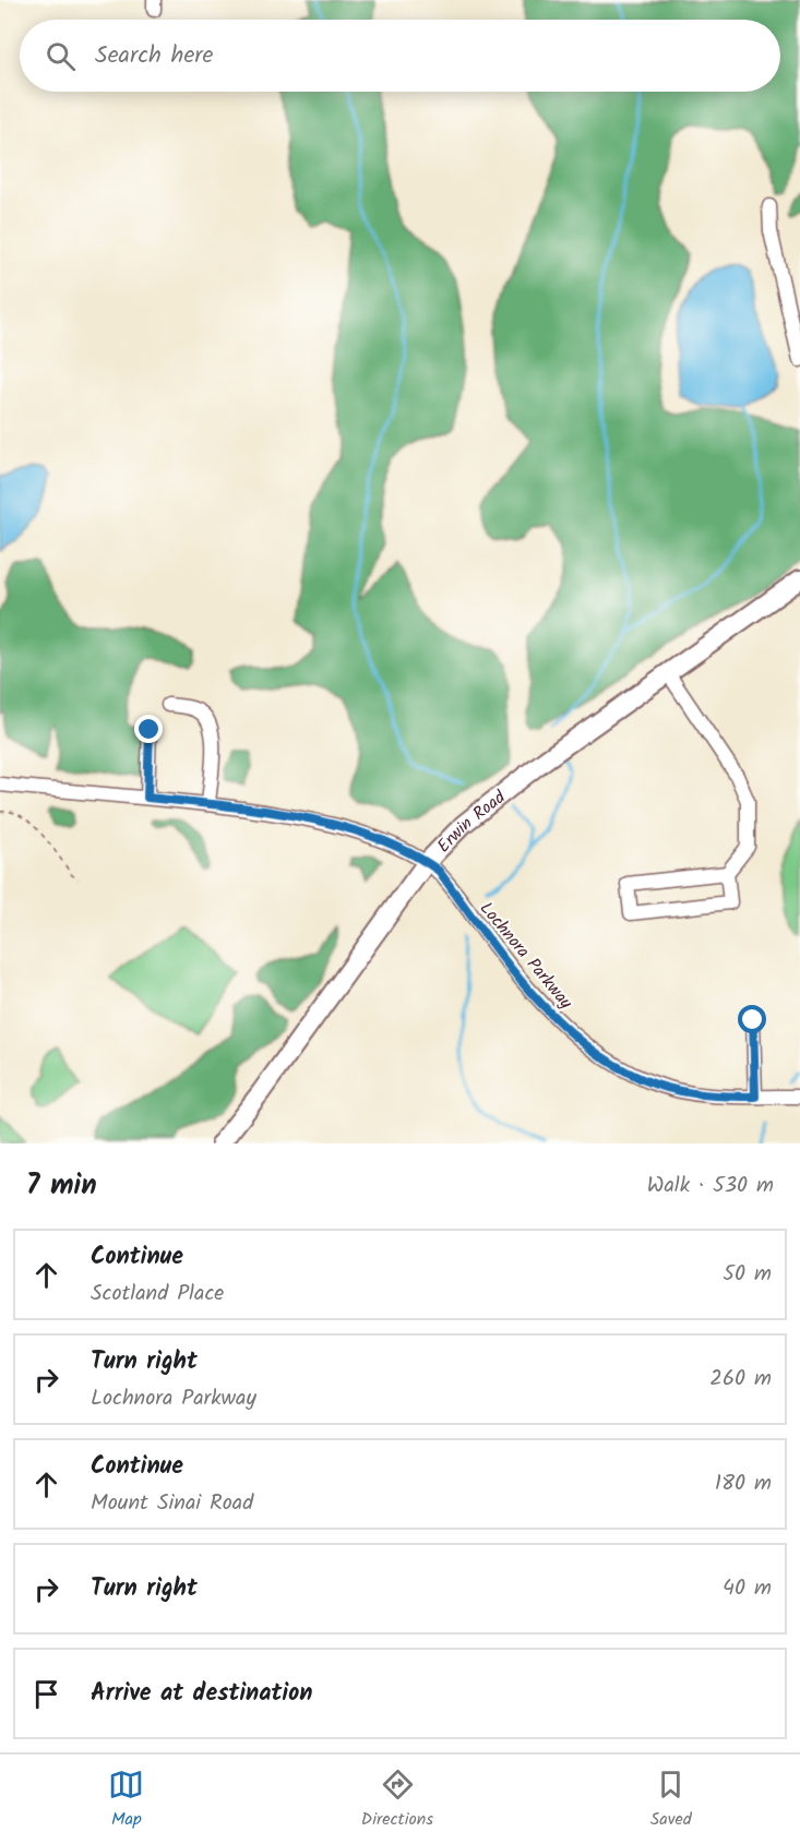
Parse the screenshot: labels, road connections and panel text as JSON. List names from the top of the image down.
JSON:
{
  "streets": {
    "main road": ["Erwin Road"],
    "street": ["Lochnora Parkway"]
  },
  "crossings": [
    ["Erwin Road", "Lochnora Parkway"]
  ],
  "page": {
    "search": "Search here",
    "heading": ["7 min", "Walk · 530 m"],
    "list": [
      ["Continue", "Scotland Place", "50 m"],
      ["Turn right", "Lochnora Parkway", "260 m"],
      ["Continue", "Mount Sinai Road", "180 m"],
      ["Turn right", "40 m"],
      "Arrive at destination"
    ],
    "nav": ["Map", "Directions", "Saved"]
  }
}
